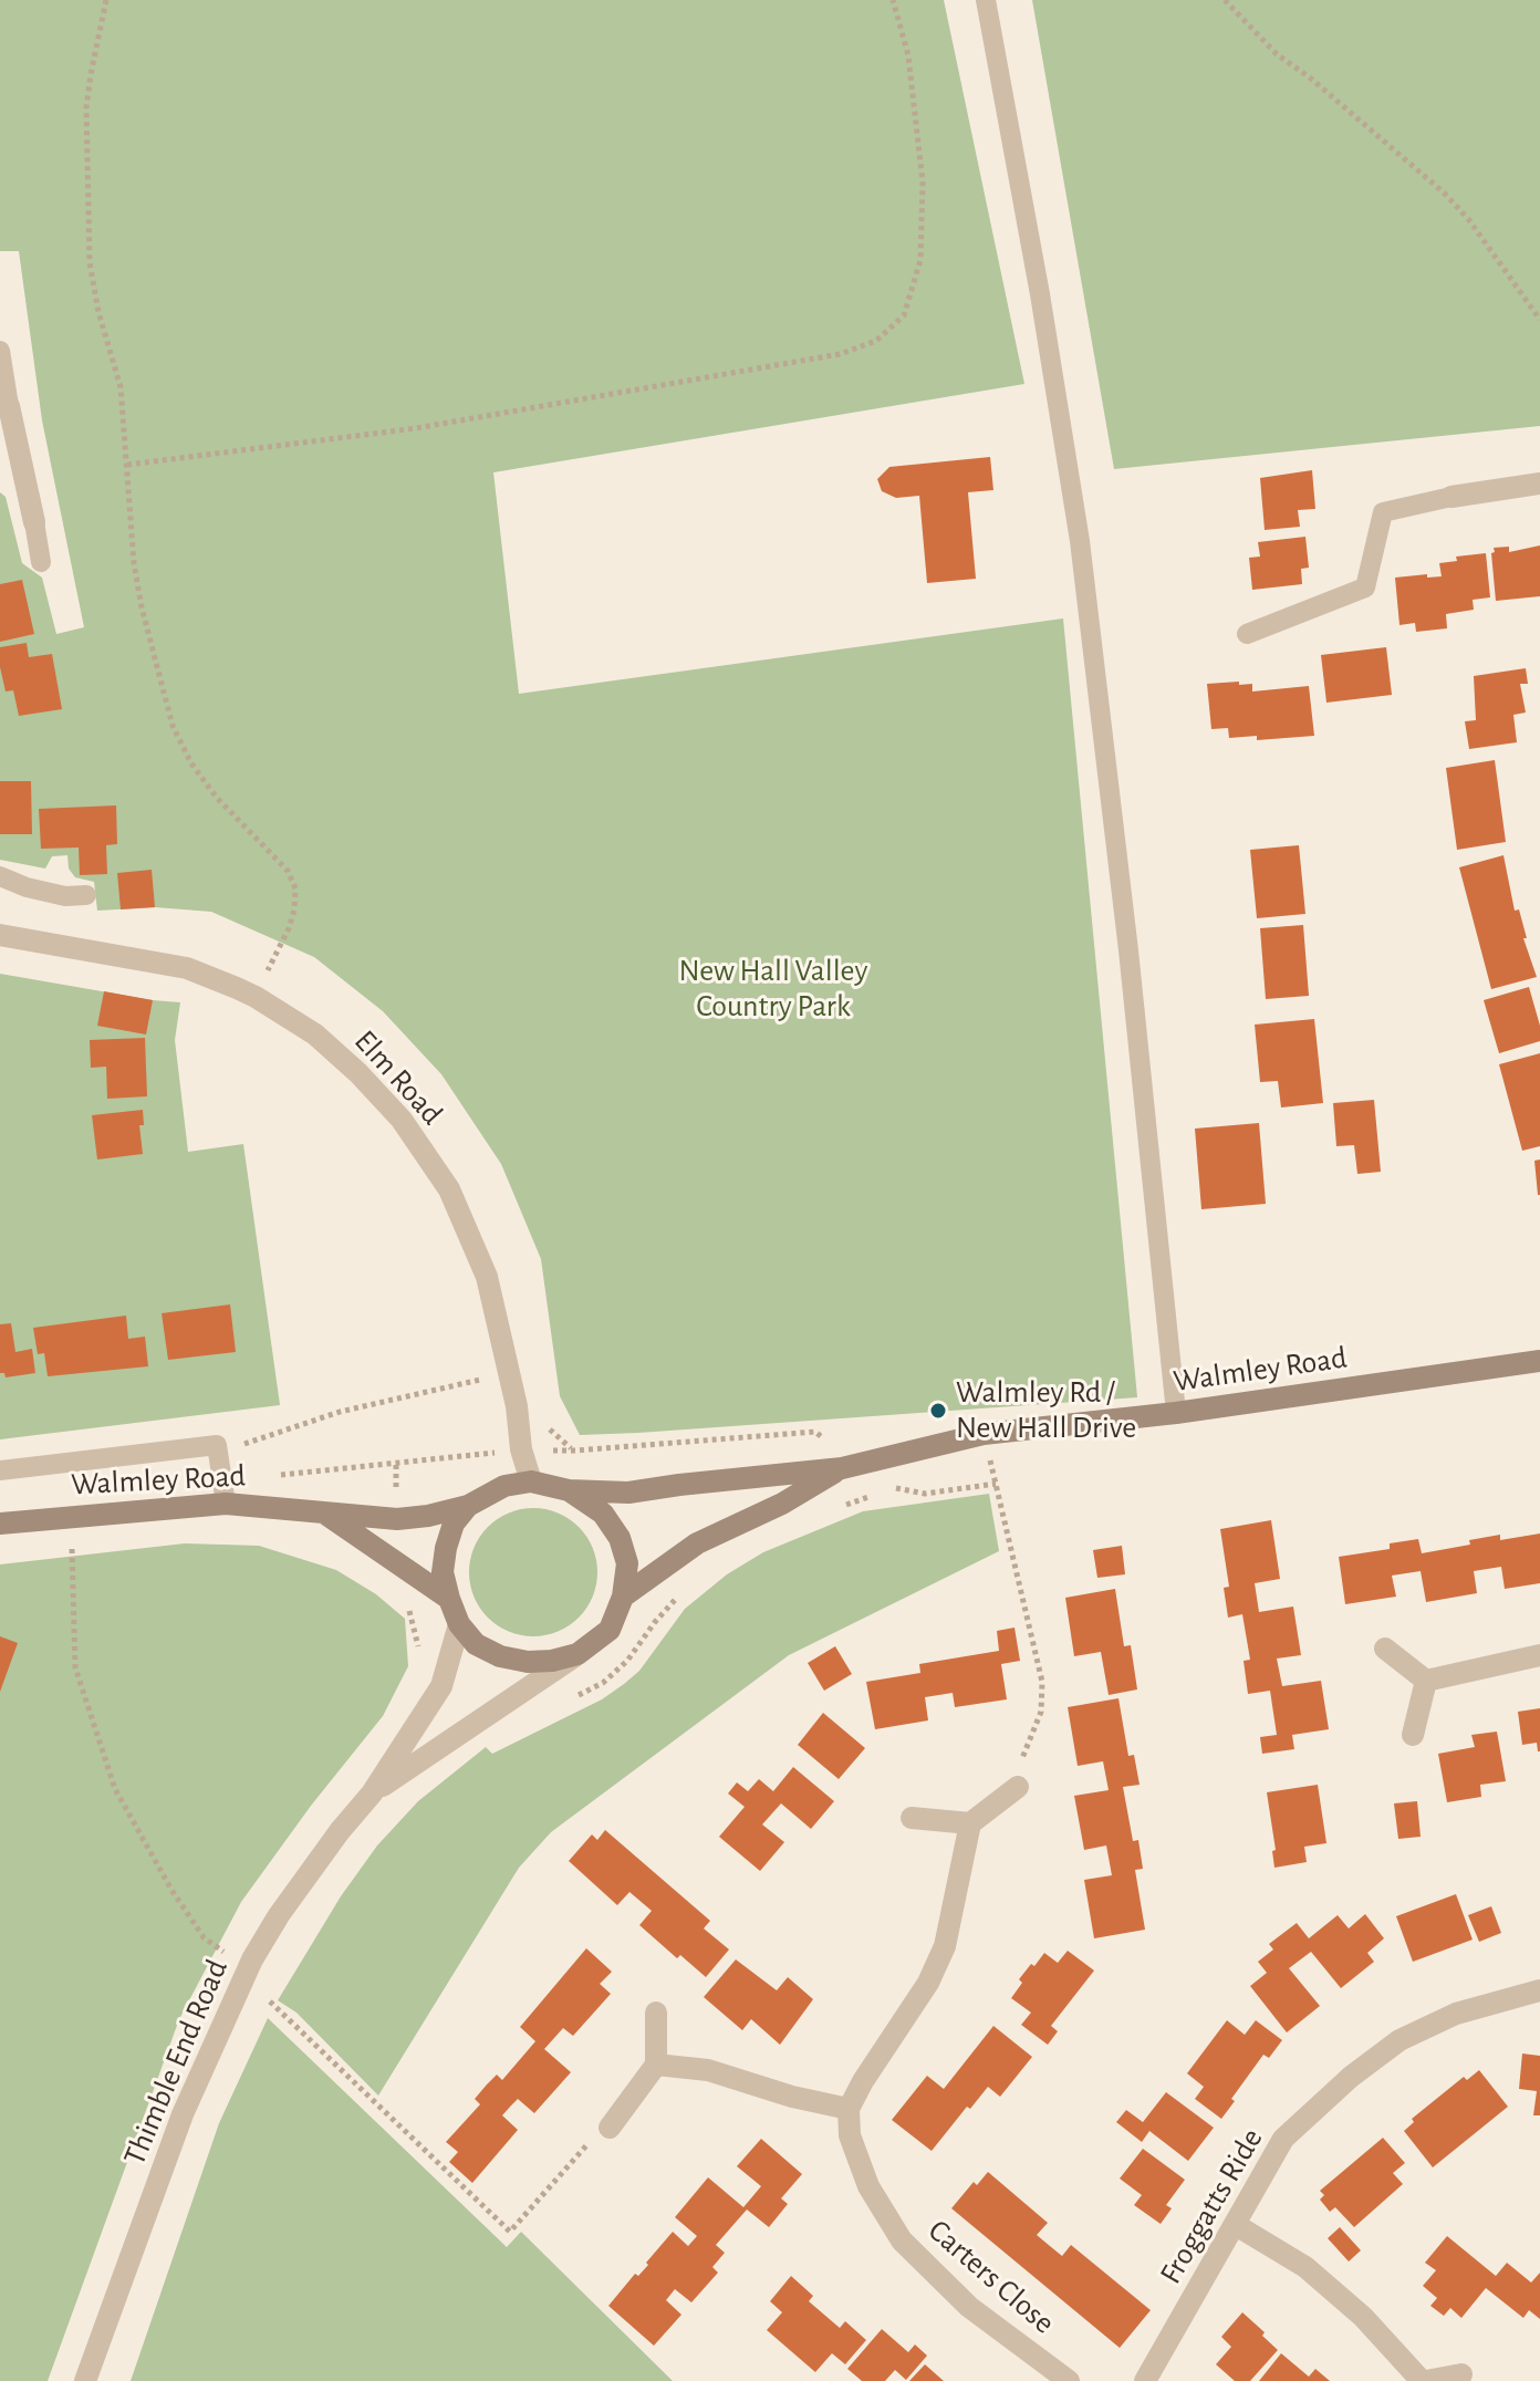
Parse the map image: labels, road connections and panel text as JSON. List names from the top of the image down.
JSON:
{
  "streets": {
    "main road": ["Walmley Road"],
    "street": [
      "Elm Road",
      "Thimble End Road",
      "Froggatts Ride",
      "Carters Close"
    ]
  },
  "crossings": [
    ["Elm Road", "Walmley Road"],
    ["Elm Road", "Thimble End Road"],
    ["Walmley Road", "Thimble End Road"]
  ],
  "parks": ["New Hall Valley Country Park"],
  "places": ["Walmley Rd / New Hall Drive"]
}
